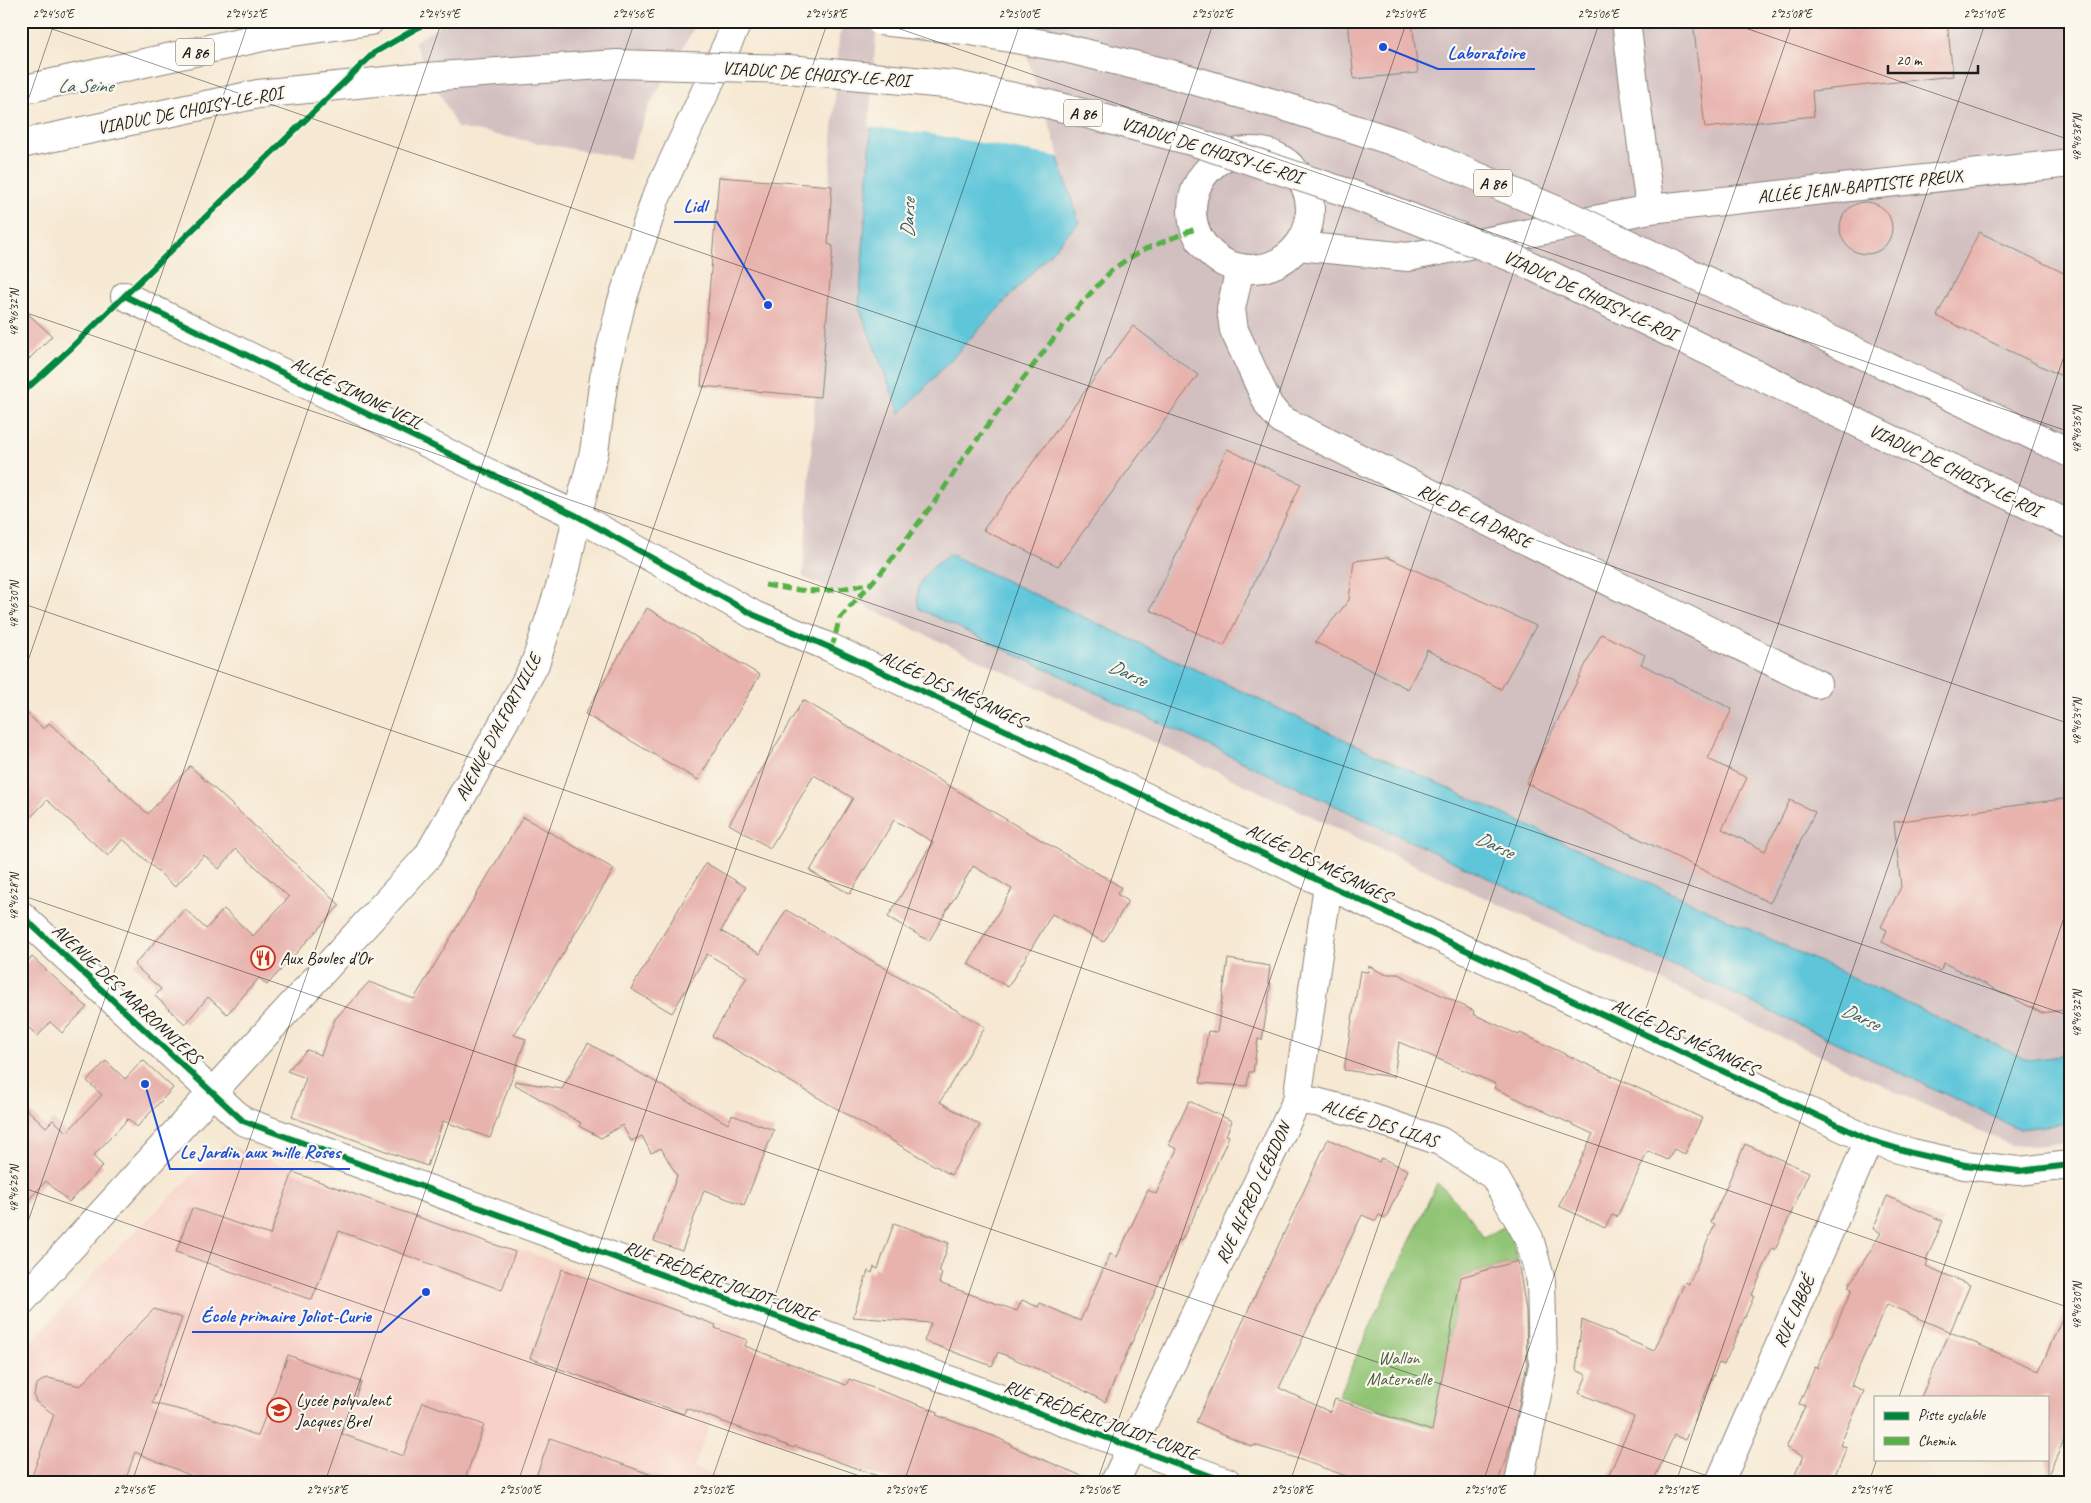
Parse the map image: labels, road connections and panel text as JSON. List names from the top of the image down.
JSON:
{
  "streets": {
    "main road": [
      "A 86",
      "VIADUC DE CHOISY-LE-ROI",
      "ALLÉE JEAN-BAPTISTE PREUX",
      "ALLÉE SIMONE VEIL",
      "RUE DE LA DARSE",
      "ALLÉE DES MÉSANGES",
      "AVENUE D'ALFORTVILLE",
      "AVENUE DES MARRONNIERS",
      "ALLÉE DES LILAS",
      "RUE ALFRED LEBIDON",
      "RUE FRÉDÉRIC JOLIOT-CURIE",
      "RUE LABBÉ"
    ]
  },
  "crossings": [
    ["ALLÉE JEAN-BAPTISTE PREUX", "RUE DE LA DARSE"],
    ["ALLÉE SIMONE VEIL", "ALLÉE DES MÉSANGES"],
    ["ALLÉE SIMONE VEIL", "AVENUE D'ALFORTVILLE"],
    ["ALLÉE DES MÉSANGES", "AVENUE D'ALFORTVILLE"],
    ["ALLÉE DES MÉSANGES", "RUE ALFRED LEBIDON"],
    ["ALLÉE DES MÉSANGES", "RUE LABBÉ"],
    ["AVENUE D'ALFORTVILLE", "AVENUE DES MARRONNIERS"],
    ["AVENUE D'ALFORTVILLE", "RUE FRÉDÉRIC JOLIOT-CURIE"],
    ["AVENUE DES MARRONNIERS", "RUE FRÉDÉRIC JOLIOT-CURIE"],
    ["ALLÉE DES LILAS", "RUE ALFRED LEBIDON"],
    ["RUE ALFRED LEBIDON", "RUE FRÉDÉRIC JOLIOT-CURIE"]
  ],
  "water": ["La Seine", "Darse"],
  "parks": ["Wallon Maternelle"],
  "places": {
    "other": [
      "Laboratoire",
      "Lidl",
      "Le Jardin aux mille Roses",
      "École primaire Joliot-Curie"
    ],
    "restaurant": ["Aux Boules d'Or"],
    "school or university": ["Lycée polyvalent Jacques Brel"]
  },
  "legend": ["Piste cyclable", "Chemin"],
  "scale_bar": "20 m",
  "coordinates": [
    "2°24'50\"E",
    "2°24'52\"E",
    "2°24'54\"E",
    "2°24'56\"E",
    "2°24'58\"E",
    "2°25'00\"E",
    "2°25'02\"E",
    "2°25'04\"E",
    "2°25'06\"E",
    "2°25'08\"E",
    "2°25'10\"E",
    "48°46'38\"N",
    "48°46'32\"N",
    "48°46'36\"N",
    "48°46'30\"N",
    "48°46'34\"N",
    "48°46'28\"N",
    "48°46'26\"N",
    "2°25'12\"E",
    "2°25'14\"E"
  ]
}
